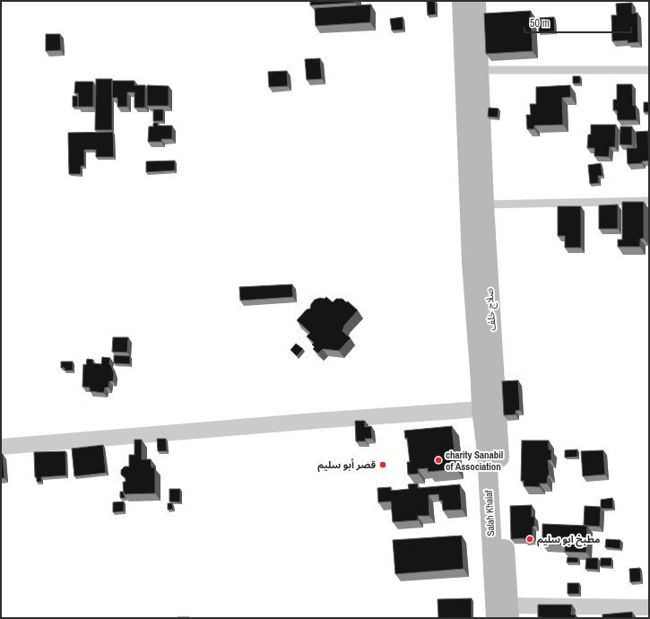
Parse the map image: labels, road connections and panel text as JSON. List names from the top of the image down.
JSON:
{
  "streets": {
    "main road": ["صلاح خلف", "Salah Khalaf"]
  },
  "crossings": [
    ["صلاح خلف", "Salah Khalaf"]
  ],
  "places": ["charity Sanabil of Association", "قصر أبو سليم", "مطبخ ابو سليم"],
  "scale_bar": "50 m"
}
